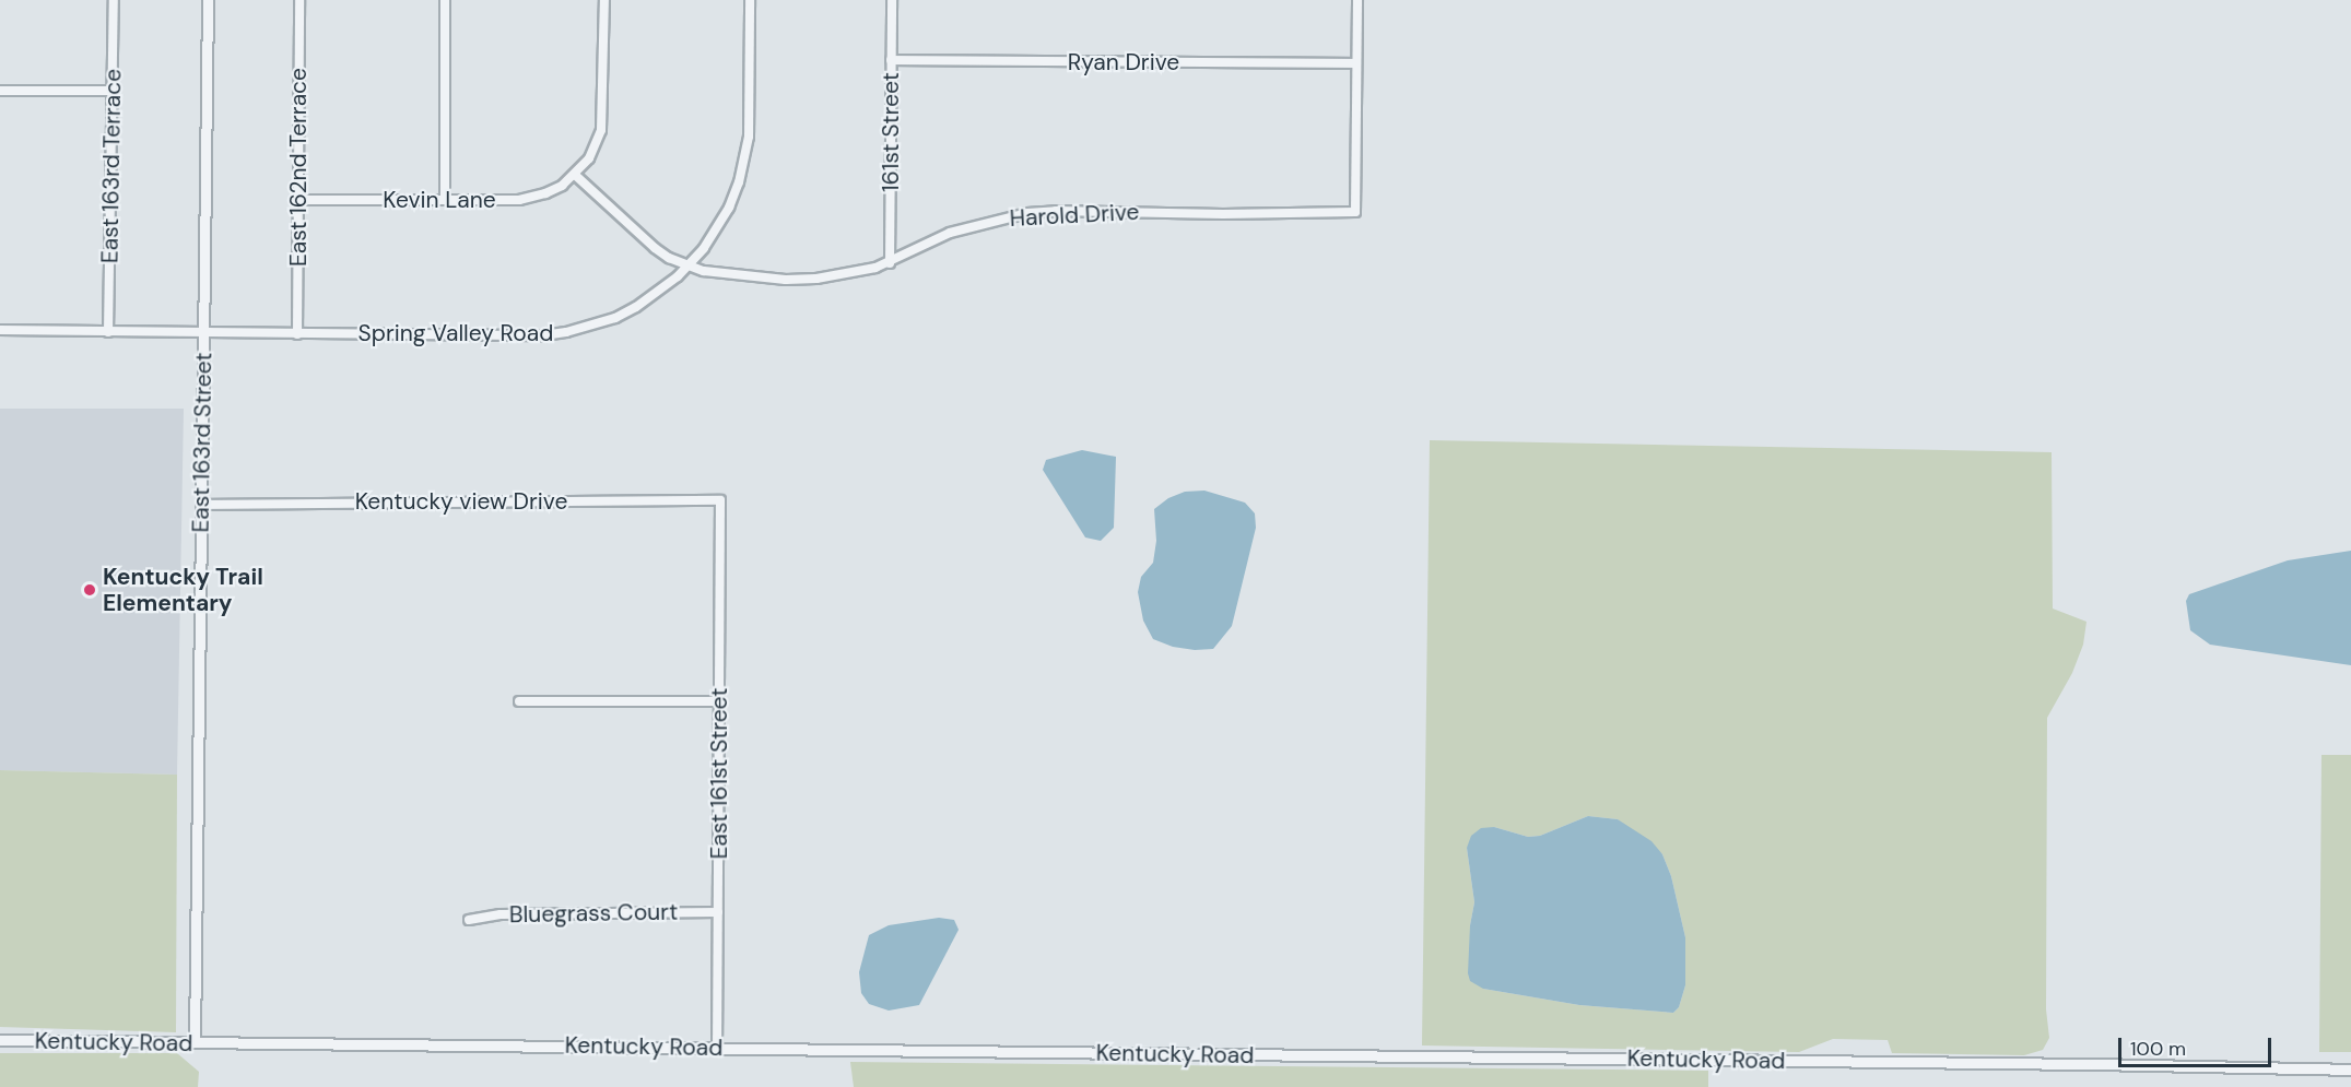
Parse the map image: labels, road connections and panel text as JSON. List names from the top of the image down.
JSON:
{
  "streets": {
    "street": [
      "Ryan Drive",
      "161st Street",
      "East 163rd Terrace",
      "East 162nd Terrace",
      "Kevin Lane",
      "Harold Drive",
      "Spring Valley Road",
      "East 163rd Street",
      "Kentucky view Drive",
      "East 161st Street",
      "Bluegrass Court",
      "Kentucky Road"
    ]
  },
  "crossings": [
    ["Ryan Drive", "161st Street"],
    ["Ryan Drive", "Harold Drive"],
    ["161st Street", "Harold Drive"],
    ["East 163rd Terrace", "Spring Valley Road"],
    ["East 162nd Terrace", "Kevin Lane"],
    ["East 162nd Terrace", "Spring Valley Road"],
    ["Harold Drive", "Spring Valley Road"],
    ["Spring Valley Road", "East 163rd Street"],
    ["East 163rd Street", "Kentucky view Drive"],
    ["East 163rd Street", "Kentucky Road"],
    ["Kentucky view Drive", "East 161st Street"],
    ["East 161st Street", "Bluegrass Court"],
    ["East 161st Street", "Kentucky Road"]
  ],
  "places": ["Kentucky Trail Elementary"],
  "scale_bar": "100 m"
}
